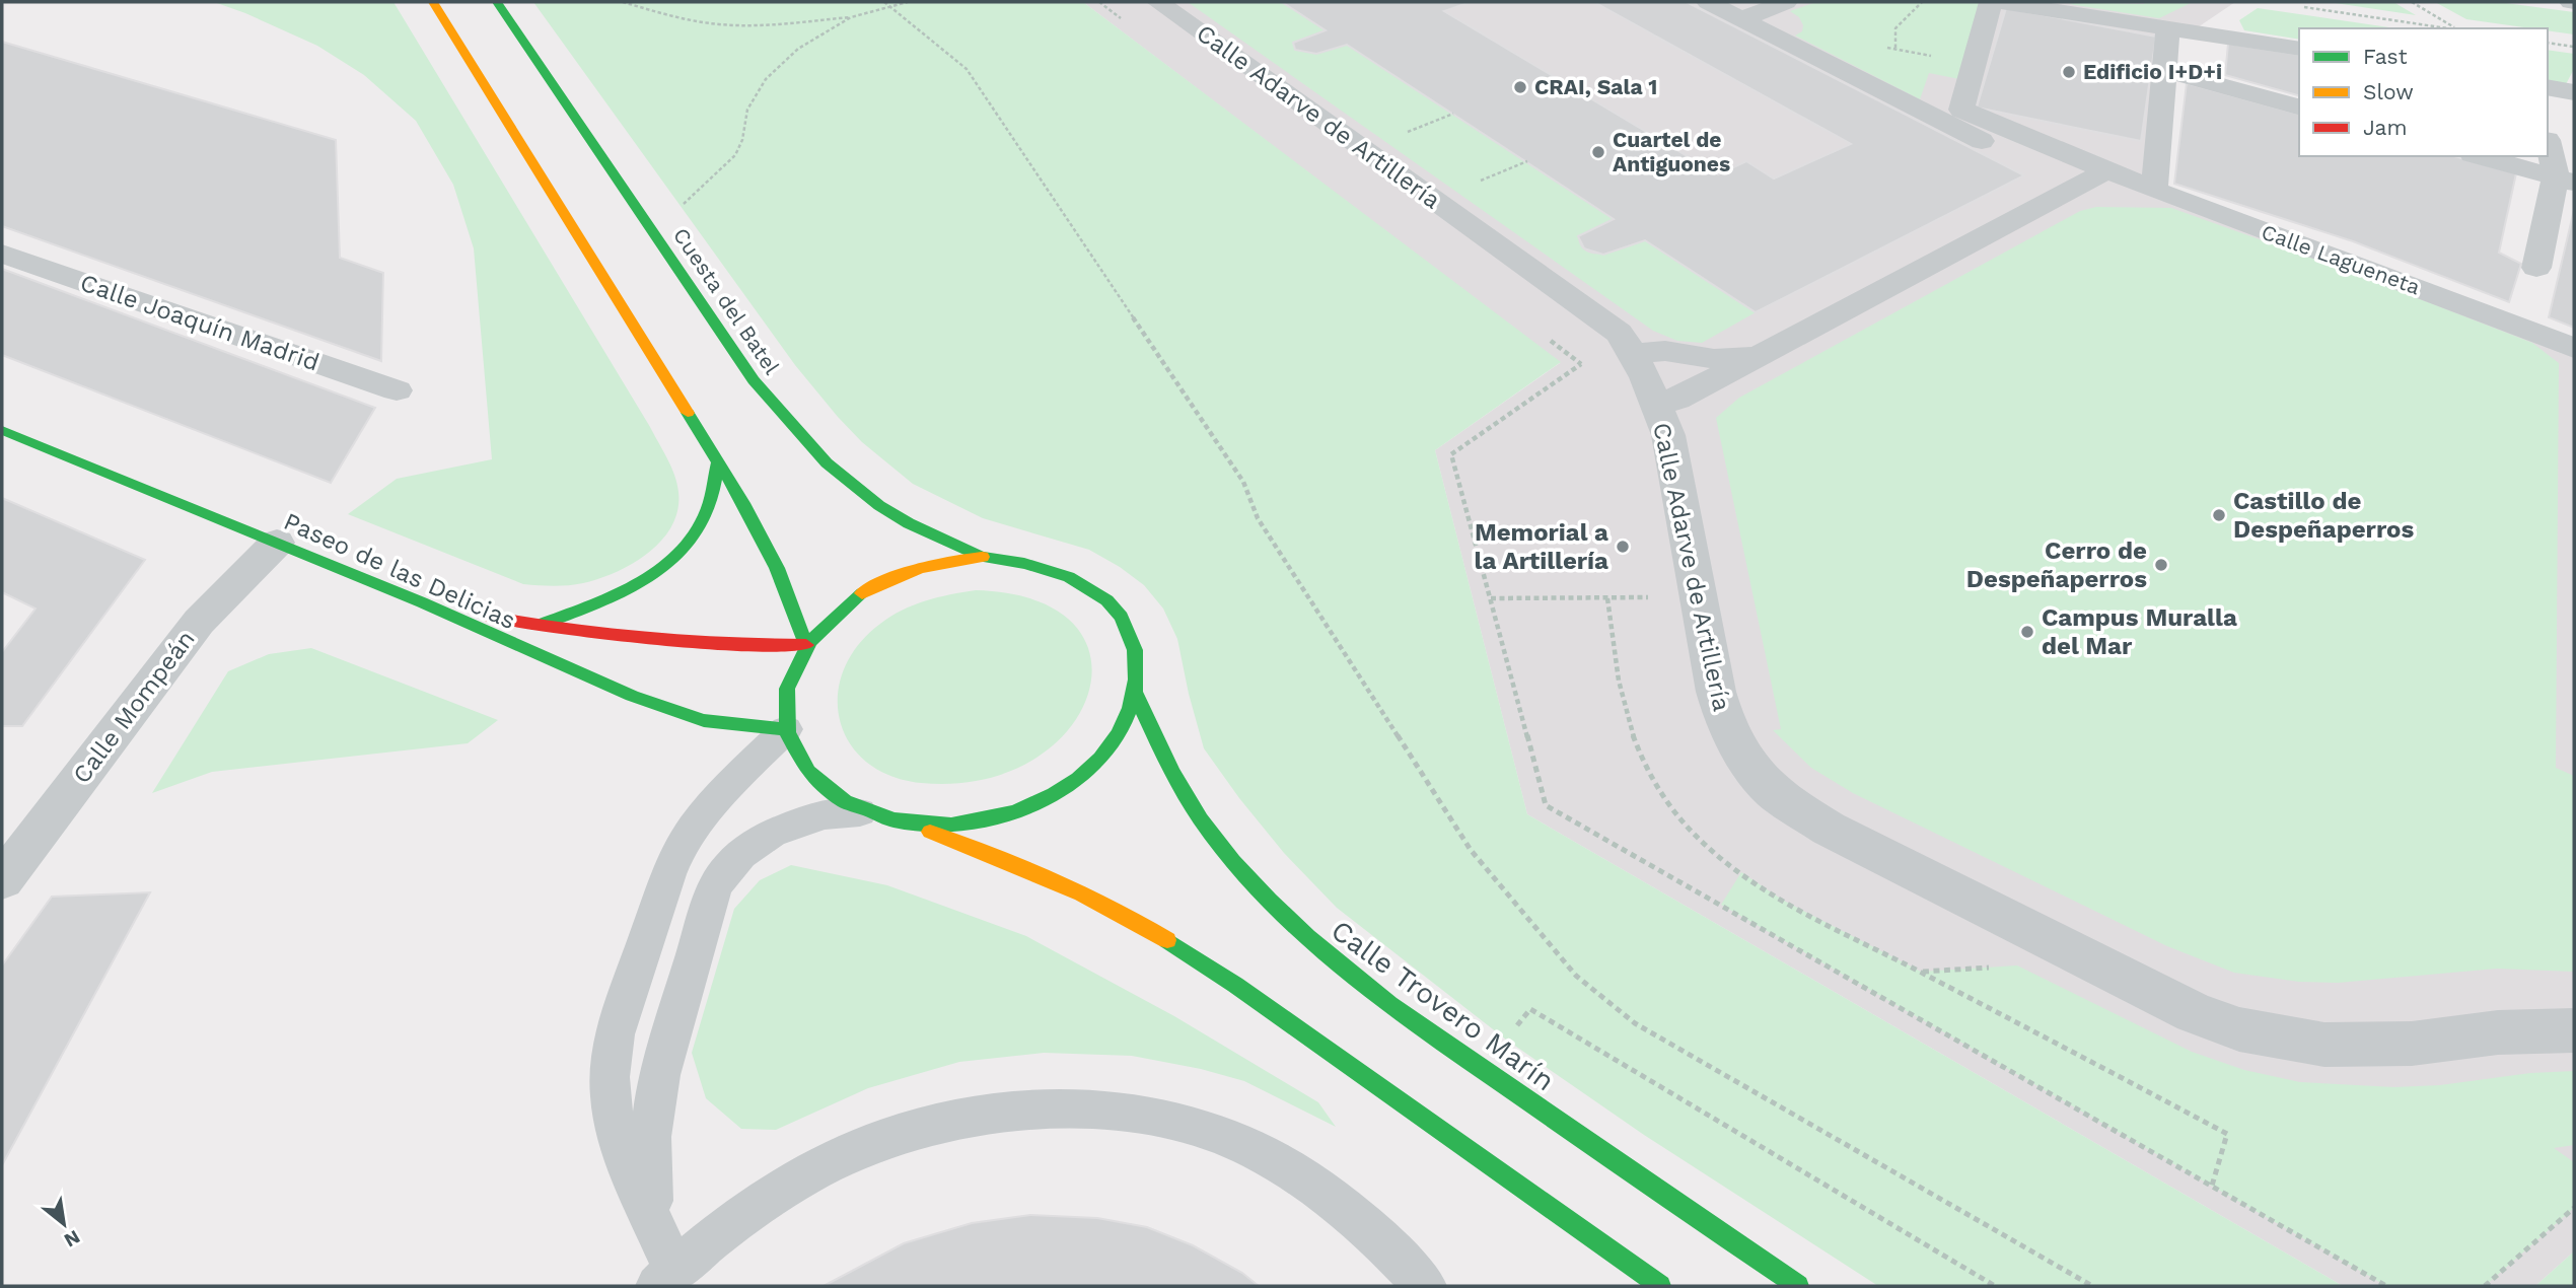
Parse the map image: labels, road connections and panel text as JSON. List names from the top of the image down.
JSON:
{
  "streets": {
    "main road": ["Cuesta del Batel", "Paseo de las Delicias", "Calle Trovero Marín"],
    "street": [
      "Calle Adarve de Artillería",
      "Calle Lagueneta",
      "Calle Joaquín Madrid",
      "Calle Mompeán"
    ]
  },
  "crossings": [
    ["Paseo de las Delicias", "Calle Mompeán"]
  ],
  "places": [
    "Edificio I+D+i",
    "CRAI, Sala 1",
    "Cuartel de Antiguones",
    "Castillo de Despeñaperros",
    "Memorial a la Artillería",
    "Cerro de Despeñaperros",
    "Campus Muralla del Mar"
  ],
  "legend": ["Fast", "Slow", "Jam"],
  "north": "bottom right"
}
